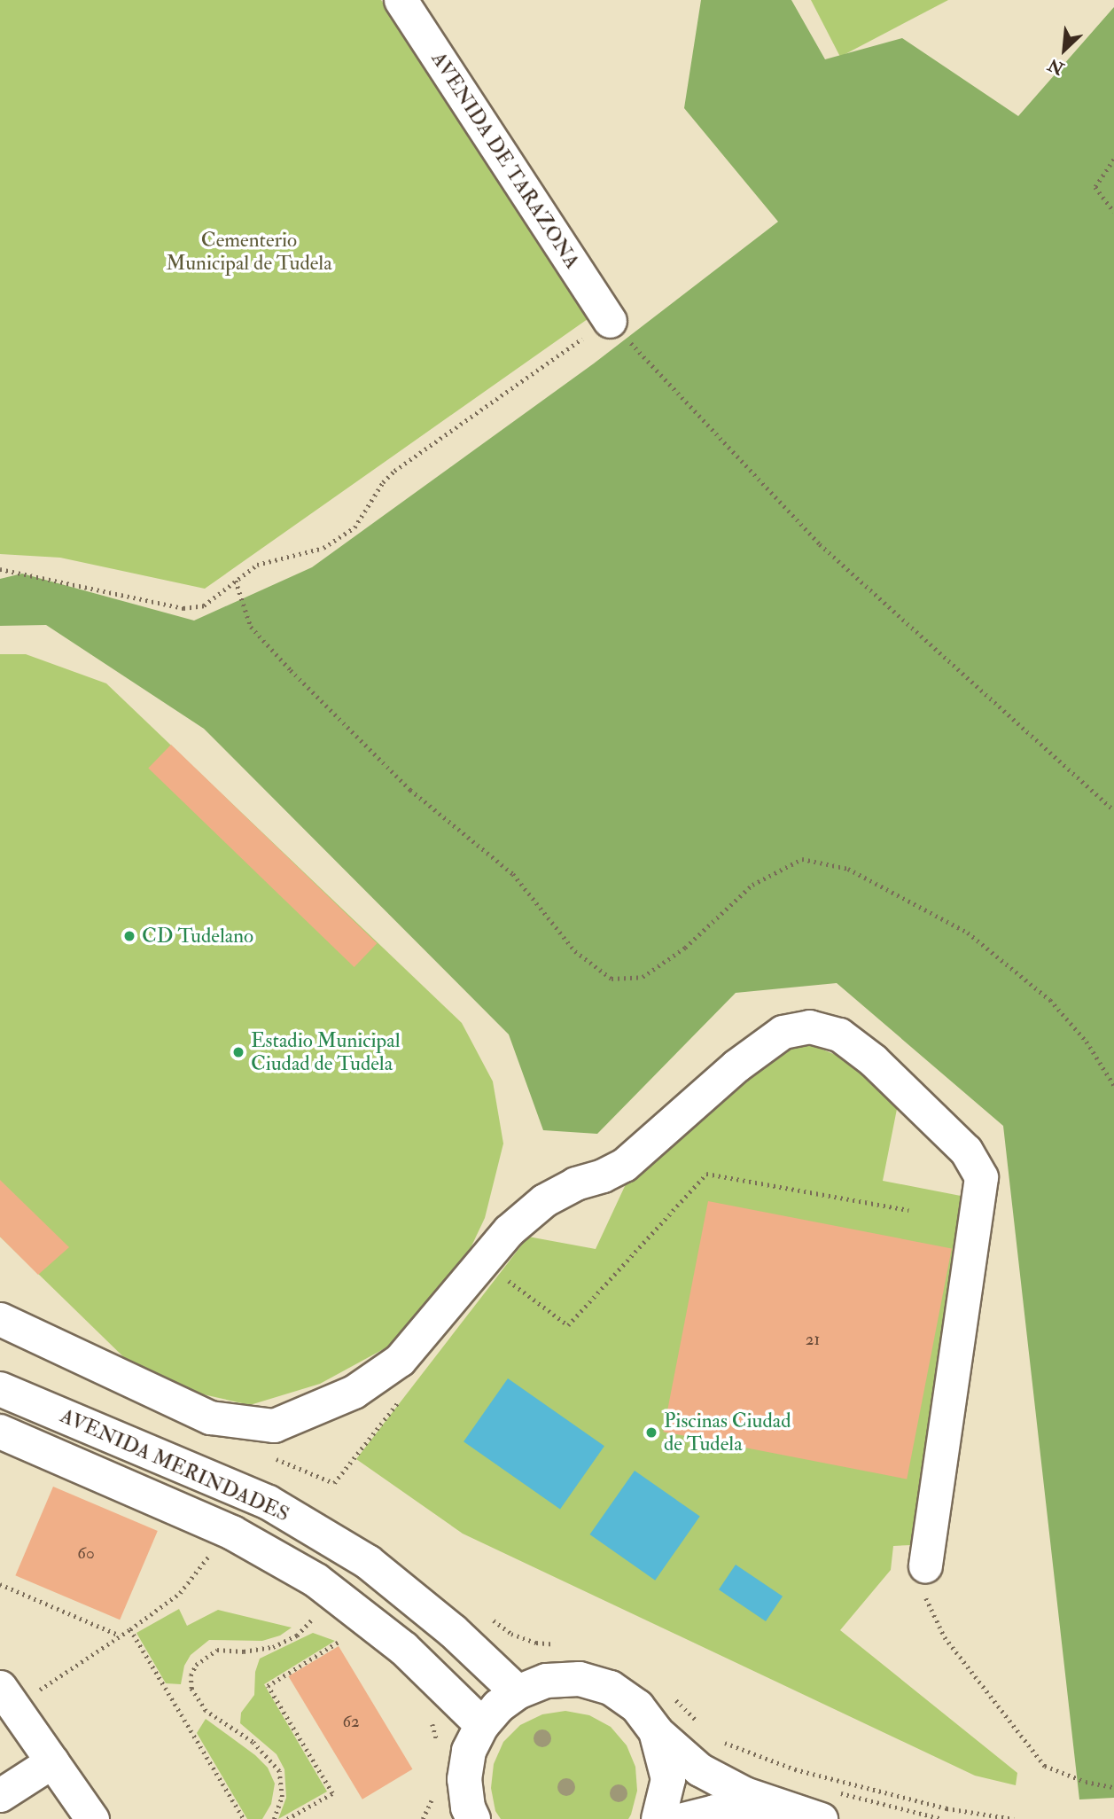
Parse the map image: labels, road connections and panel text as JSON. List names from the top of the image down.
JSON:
{
  "streets": {
    "main road": ["AVENIDA MERINDADES"],
    "street": ["AVENIDA DE TARAZONA"]
  },
  "parks": ["Cementerio Municipal de Tudela"],
  "places": ["CD Tudelano", "Estadio Municipal Ciudad de Tudela", "Piscinas Ciudad de Tudela"],
  "house_numbers": ["21", "60", "62"],
  "north": "bottom left"
}
